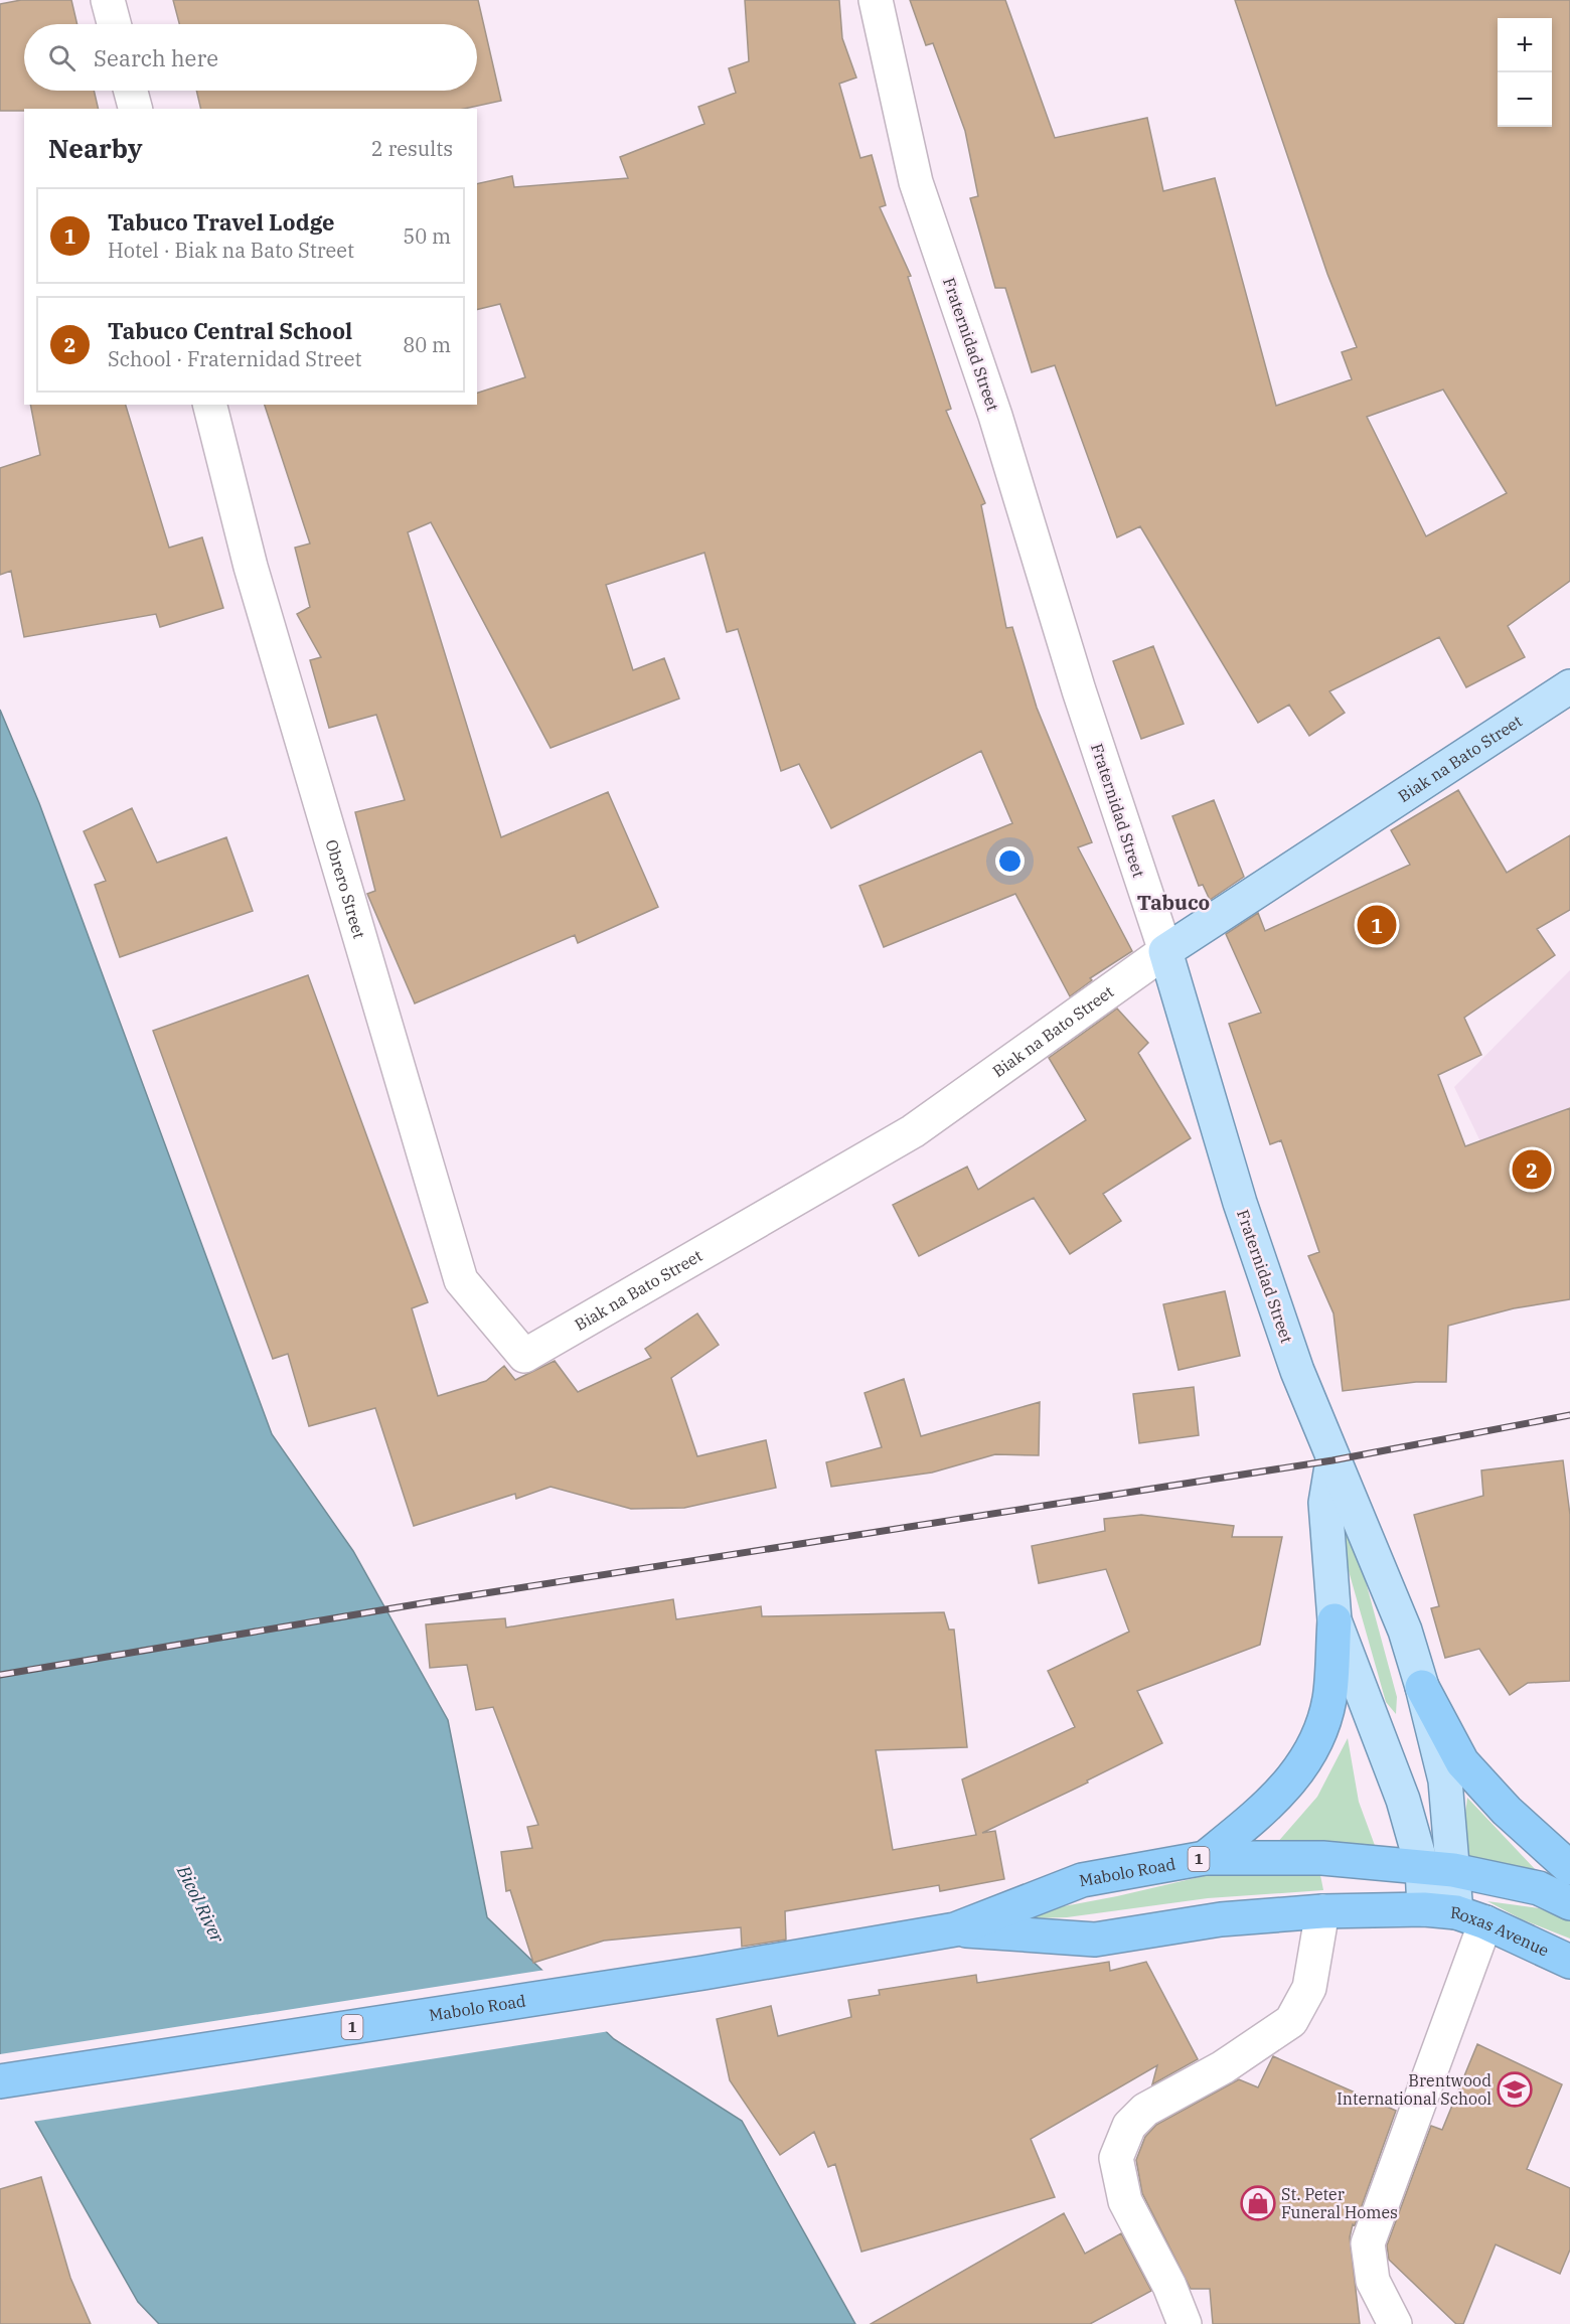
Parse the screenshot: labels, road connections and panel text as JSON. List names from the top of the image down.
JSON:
{
  "streets": {
    "highway": ["1", "Mabolo Road", "Roxas Avenue"],
    "main road": ["Fraternidad Street", "Biak na Bato Street"],
    "street": ["Obrero Street"]
  },
  "crossings": [
    ["Fraternidad Street", "Biak na Bato Street"],
    ["Fraternidad Street", "1"],
    ["Fraternidad Street", "Mabolo Road"],
    ["Biak na Bato Street", "Obrero Street"],
    ["1", "Mabolo Road"],
    ["Mabolo Road", "Roxas Avenue"]
  ],
  "districts": ["Tabuco"],
  "water": ["Bicol River"],
  "places": {
    "school or university": ["Brentwood International School"],
    "shop": ["St. Peter Funeral Homes"]
  },
  "page": {
    "map_buttons": ["+", "−"],
    "search": "Search here",
    "heading": ["Nearby", "2 results"],
    "list": [
      {
        "mark": "1",
        "name": "Tabuco Travel Lodge",
        "note": "Hotel · Biak na Bato Street",
        "value": "50 m"
      },
      {
        "mark": "2",
        "name": "Tabuco Central School",
        "note": "School · Fraternidad Street",
        "value": "80 m"
      }
    ],
    "pins": ["1", "2"]
  }
}
